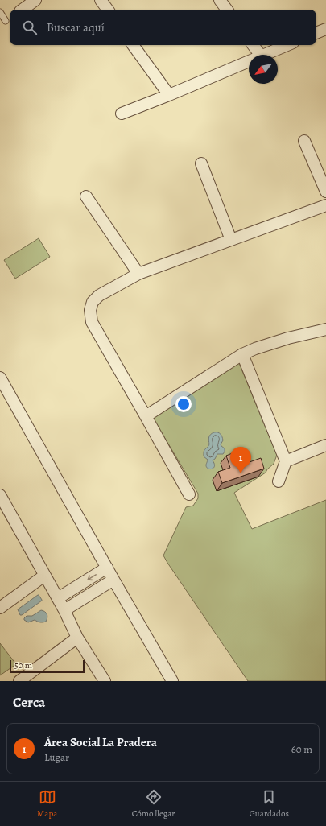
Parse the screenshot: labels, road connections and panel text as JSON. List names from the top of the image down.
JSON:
{
  "scale_bar": "50 m",
  "north": "bottom left",
  "page": {
    "search": "Buscar aquí",
    "pins": "1",
    "scale": "50 m",
    "heading": "Cerca",
    "list": [
      {
        "mark": "1",
        "name": "Área Social La Pradera",
        "note": "Lugar",
        "value": "60 m"
      }
    ],
    "nav": ["Mapa", "Cómo llegar", "Guardados"]
  }
}
